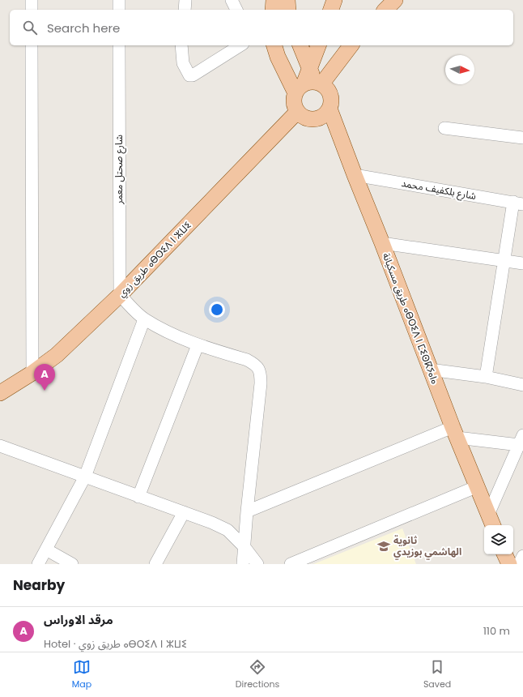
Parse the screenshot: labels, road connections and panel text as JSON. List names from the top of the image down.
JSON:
{
  "streets": {
    "main road": ["طريق زوي ⴰⴱⵔⵉⴷ ⵏ ⵣⵡⵉ", "طريق مسكيانة ⴰⴱⵔⵉⴷ ⵏ ⵎⵉⵙⴽⵢⴰⵏⴰ"],
    "street": ["شارع صحتل معمر", "شارع بلكفيف محمد"]
  },
  "crossings": [
    ["شارع صحتل معمر", "طريق زوي ⴰⴱⵔⵉⴷ ⵏ ⵣⵡⵉ"],
    ["شارع بلكفيف محمد", "طريق مسكيانة ⴰⴱⵔⵉⴷ ⵏ ⵎⵉⵙⴽⵢⴰⵏⴰ"],
    ["طريق زوي ⴰⴱⵔⵉⴷ ⵏ ⵣⵡⵉ", "طريق مسكيانة ⴰⴱⵔⵉⴷ ⵏ ⵎⵉⵙⴽⵢⴰⵏⴰ"]
  ],
  "places": {
    "school or university": ["ثانوية الهاشمي بوزيدي"]
  },
  "north": "right",
  "page": {
    "search": "Search here",
    "pins": "A",
    "heading": "Nearby",
    "list": [
      {
        "mark": "A",
        "name": "مرقد الاوراس",
        "note": "Hotel · طريق زوي ⴰⴱⵔⵉⴷ ⵏ ⵣⵡⵉ",
        "value": "110 m"
      }
    ],
    "nav": ["Map", "Directions", "Saved"]
  }
}
